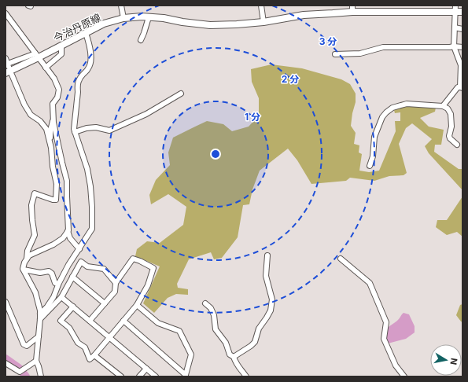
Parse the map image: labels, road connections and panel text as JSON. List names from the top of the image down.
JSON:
{
  "streets": {
    "main road": ["今治丹原線"]
  },
  "north": "right",
  "rings": ["3 分", "2 分", "1 分"]
}
